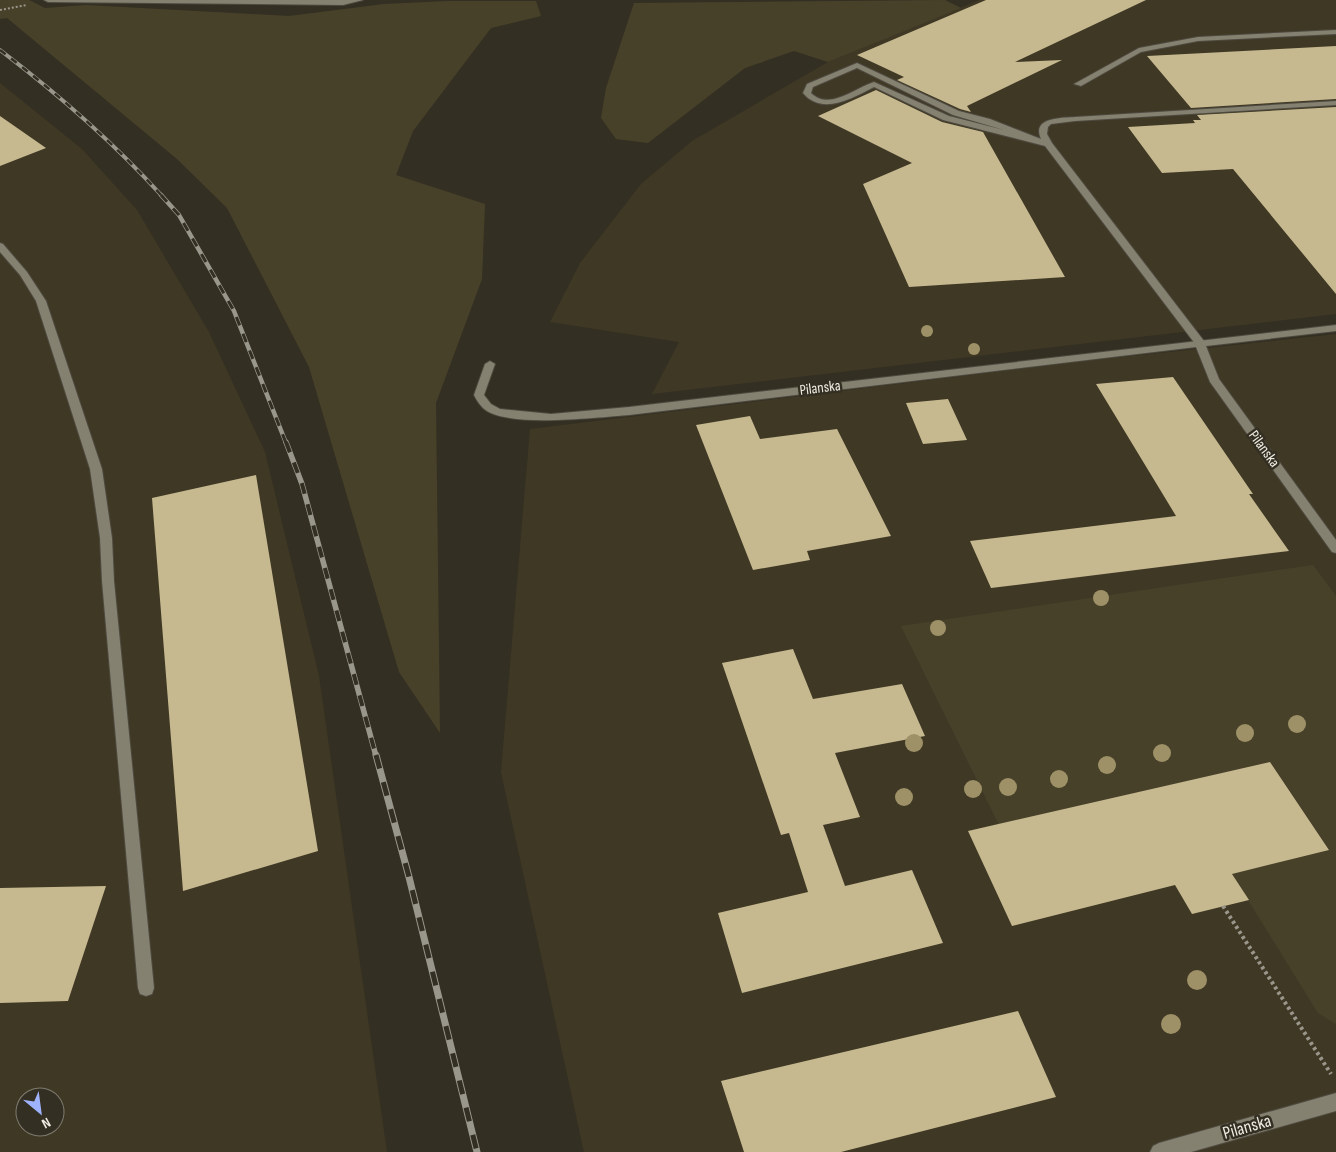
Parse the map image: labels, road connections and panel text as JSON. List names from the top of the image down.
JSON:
{
  "streets": {
    "street": ["Pilanska"]
  },
  "north": "bottom right"
}
